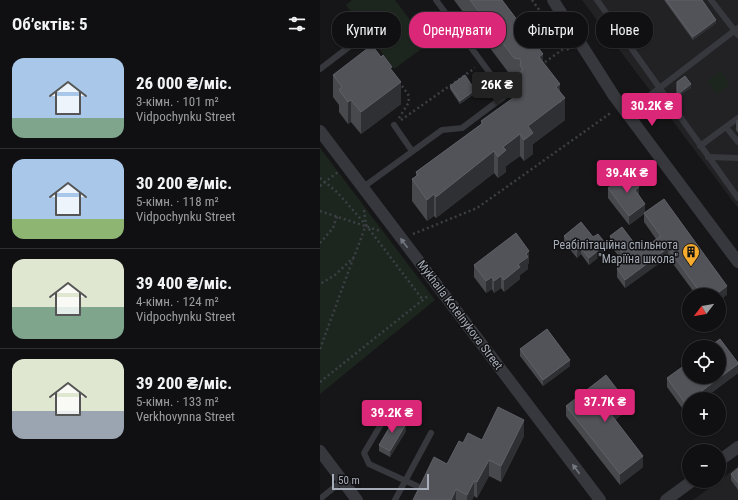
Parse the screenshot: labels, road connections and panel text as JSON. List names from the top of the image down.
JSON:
{
  "streets": {
    "street": ["Mykhaila Kotelnykova Street"]
  },
  "one_way": ["Mykhaila Kotelnykova Street"],
  "places": {
    "building": ["Реабілітаційна спільнота \"Маріїна школа\""]
  },
  "scale_bar": "50 m",
  "north": "bottom left",
  "page": {
    "heading": "Об’єктів: 5",
    "chip": [
      "Купити",
      "Орендувати",
      "Фільтри",
      "Нове"
    ],
    "list": [
      {
        "name": "26 000 ₴/міс.",
        "note": "3-кімн. · 101 m² · Vidpochynku Street"
      },
      {
        "name": "30 200 ₴/міс.",
        "note": "5-кімн. · 118 m² · Vidpochynku Street"
      },
      {
        "name": "39 400 ₴/міс.",
        "note": "4-кімн. · 124 m² · Vidpochynku Street"
      },
      {
        "name": "39 200 ₴/міс.",
        "note": "5-кімн. · 133 m² · Verkhovynna Street"
      }
    ],
    "price": [
      "26K ₴",
      "30.2K ₴",
      "39.4K ₴",
      "37.7K ₴",
      "39.2K ₴"
    ],
    "map_buttons": ["+", "−"],
    "scale": "50 m"
  }
}
